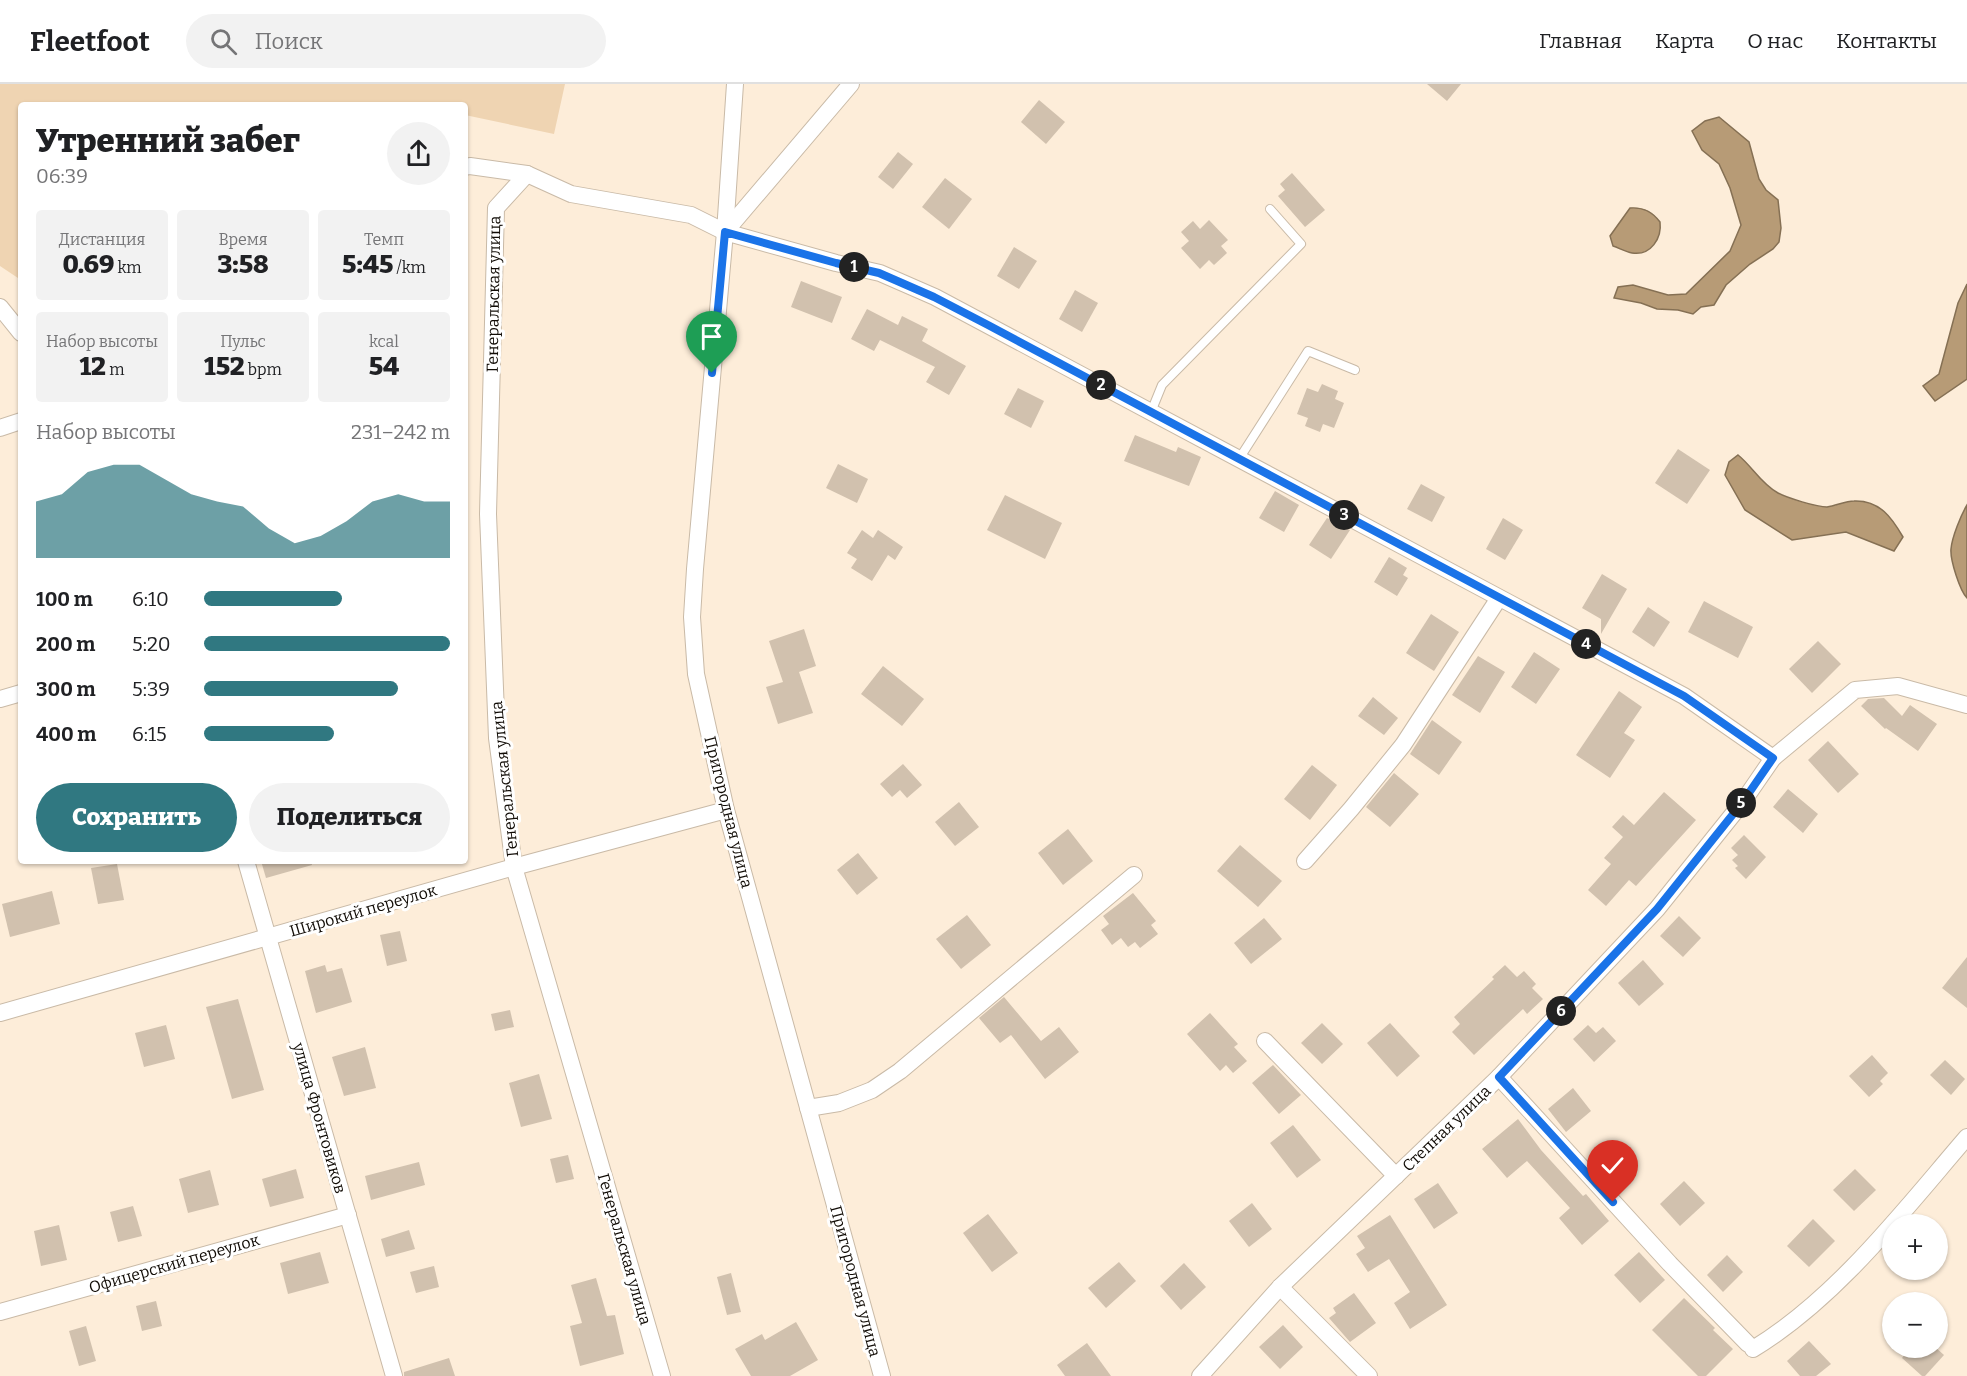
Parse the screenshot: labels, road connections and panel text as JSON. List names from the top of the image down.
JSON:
{
  "streets": {
    "street": [
      "Генеральская улица",
      "Пригородная улица",
      "Широкий переулок",
      "улица Фронтовиков",
      "Степная улица",
      "Офицерский переулок"
    ]
  },
  "crossings": [
    ["Генеральская улица", "Широкий переулок"],
    ["Пригородная улица", "Широкий переулок"],
    ["Широкий переулок", "улица Фронтовиков"],
    ["улица Фронтовиков", "Офицерский переулок"]
  ],
  "page": {
    "header": "Fleetfoot",
    "search": "Поиск",
    "nav": [
      "Главная",
      "Карта",
      "О нас",
      "Контакты"
    ],
    "heading": ["Утренний забег", "06:39"],
    "stats": [
      ["Дистанция", "0.69 km"],
      ["Время", "3:58"],
      ["Темп", "5:45 /km"],
      ["Набор высоты", "12 m"],
      ["Пульс", "152 bpm"],
      ["kcal", "54"]
    ],
    "pins": [
      "1",
      "2",
      "3",
      "4",
      "5",
      "6"
    ],
    "chart": ["Набор высоты", "231–242 m"],
    "list": [
      {
        "name": "100 m",
        "note": "6:10"
      },
      {
        "name": "200 m",
        "note": "5:20"
      },
      {
        "name": "300 m",
        "note": "5:39"
      },
      {
        "name": "400 m",
        "note": "6:15"
      }
    ],
    "buttons": ["Сохранить", "Поделиться"],
    "map_buttons": ["+", "−"]
  }
}
